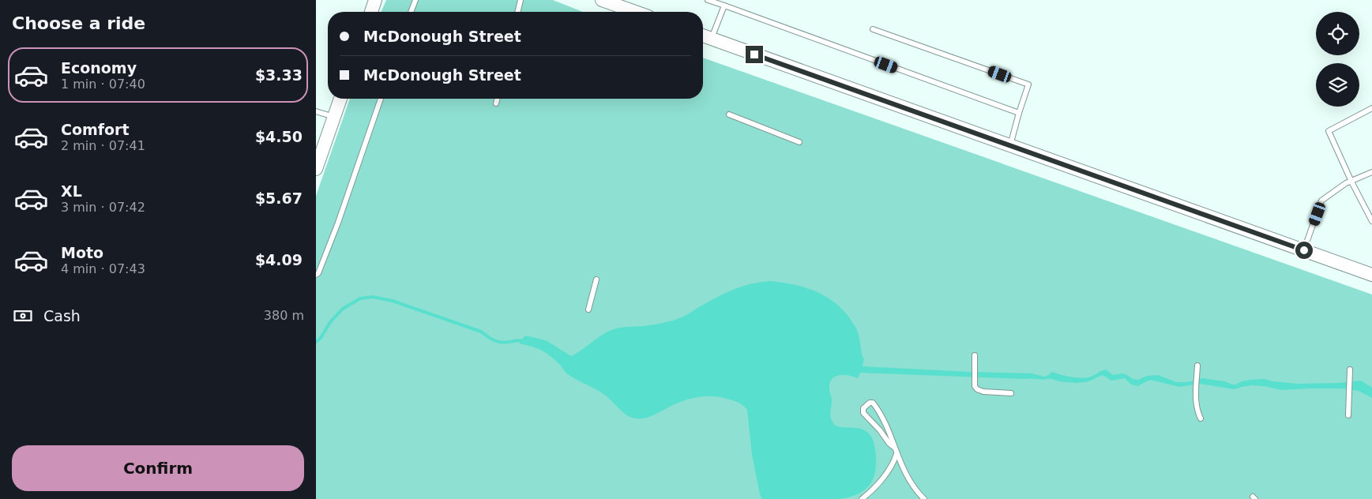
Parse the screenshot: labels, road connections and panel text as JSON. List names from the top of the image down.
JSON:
{
  "page": {
    "heading": "Choose a ride",
    "banner": ["McDonough Street", "McDonough Street"],
    "list": [
      {
        "name": "Economy",
        "note": "1 min · 07:40",
        "value": "$3.33"
      },
      {
        "name": "Comfort",
        "note": "2 min · 07:41",
        "value": "$4.50"
      },
      {
        "name": "XL",
        "note": "3 min · 07:42",
        "value": "$5.67"
      },
      {
        "name": "Moto",
        "note": "4 min · 07:43",
        "value": "$4.09"
      }
    ],
    "pay": ["Cash", "380 m"],
    "buttons": "Confirm"
  }
}
